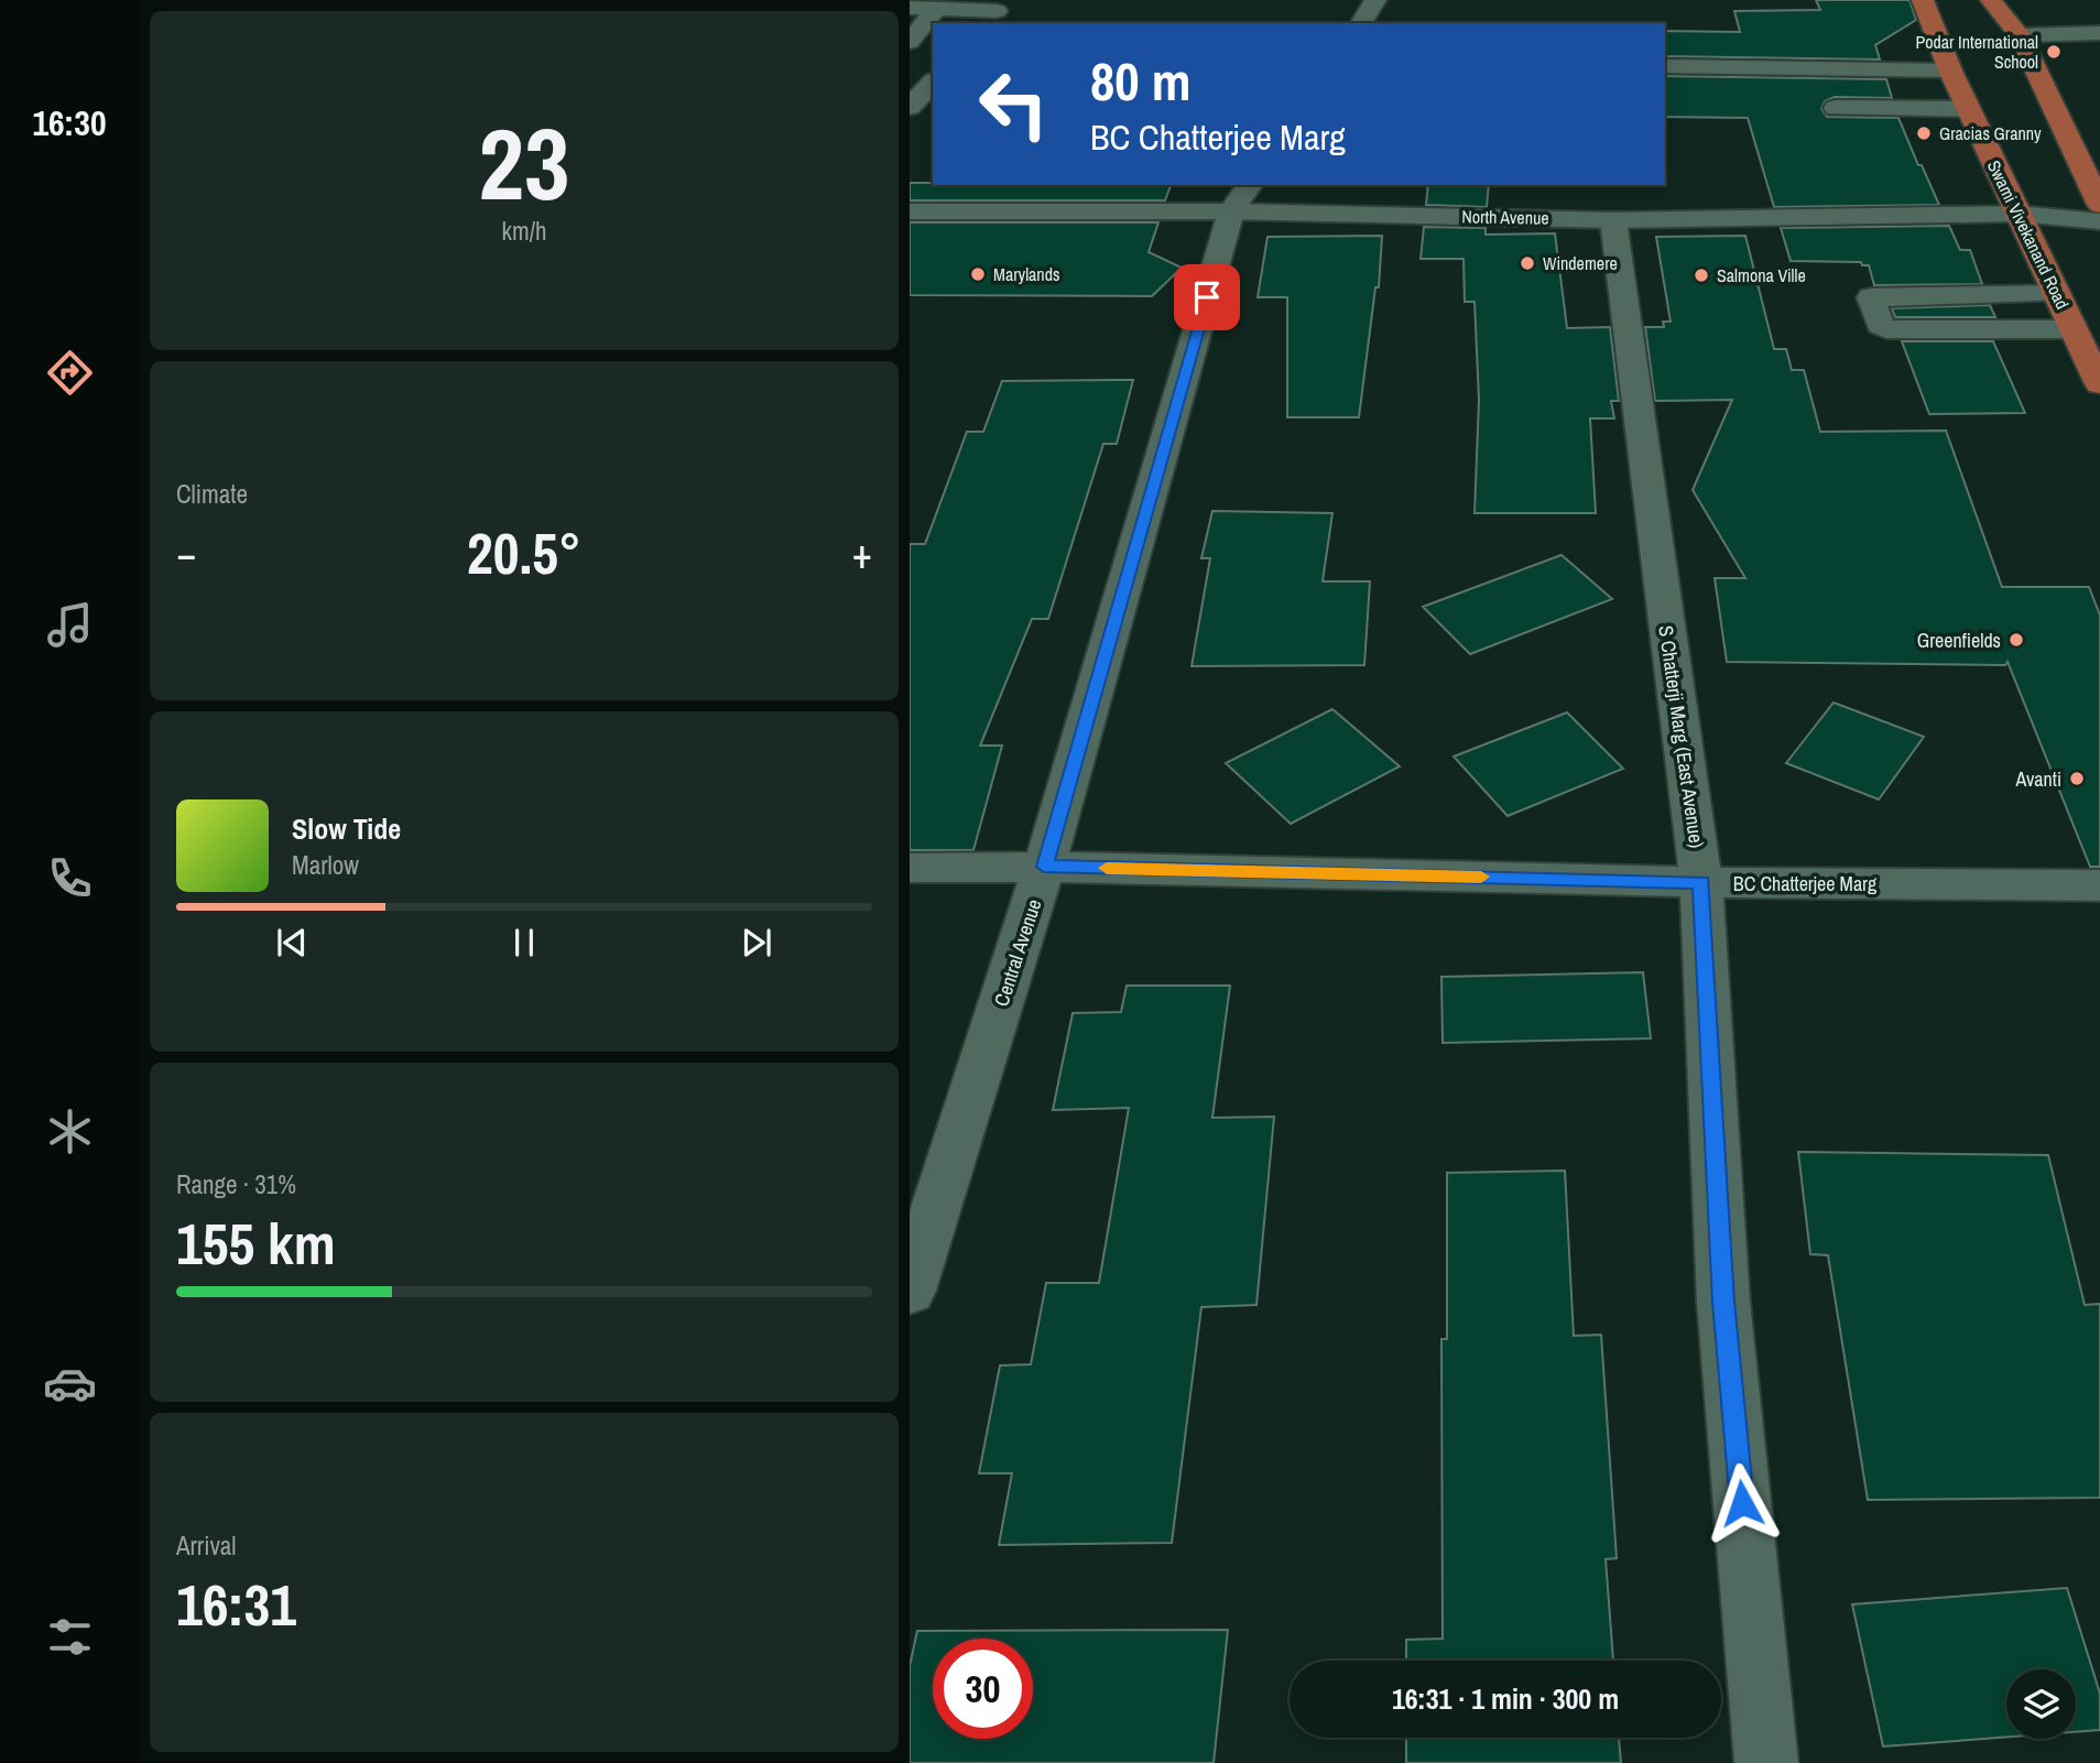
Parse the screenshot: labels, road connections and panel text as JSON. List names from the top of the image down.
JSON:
{
  "streets": {
    "main road": ["Swami Vivekanand Road"],
    "street": [
      "North Avenue",
      "S Chatterji Marg (East Avenue)",
      "BC Chatterjee Marg",
      "Central Avenue"
    ]
  },
  "crossings": [
    ["North Avenue", "Swami Vivekanand Road"],
    ["North Avenue", "S Chatterji Marg (East Avenue)"],
    ["North Avenue", "Central Avenue"],
    ["S Chatterji Marg (East Avenue)", "BC Chatterjee Marg"],
    ["BC Chatterjee Marg", "Central Avenue"]
  ],
  "places": [
    "Podar International School",
    "Gracias Granny",
    "Windemere",
    "Marylands",
    "Salmona Ville",
    "Greenfields",
    "Avanti"
  ],
  "page": {
    "tabs": "16:30",
    "tile": [
      ["23", "km/h"],
      "Climate",
      ["Range · 31%", "155 km"],
      ["Arrival", "16:31"]
    ],
    "turn": ["80 m", "BC Chatterjee Marg"],
    "heat": ["−", "20.5°", "+"],
    "song": ["Slow Tide", "Marlow"],
    "limit": "30",
    "trip": "16:31 · 1 min · 300 m"
  }
}
